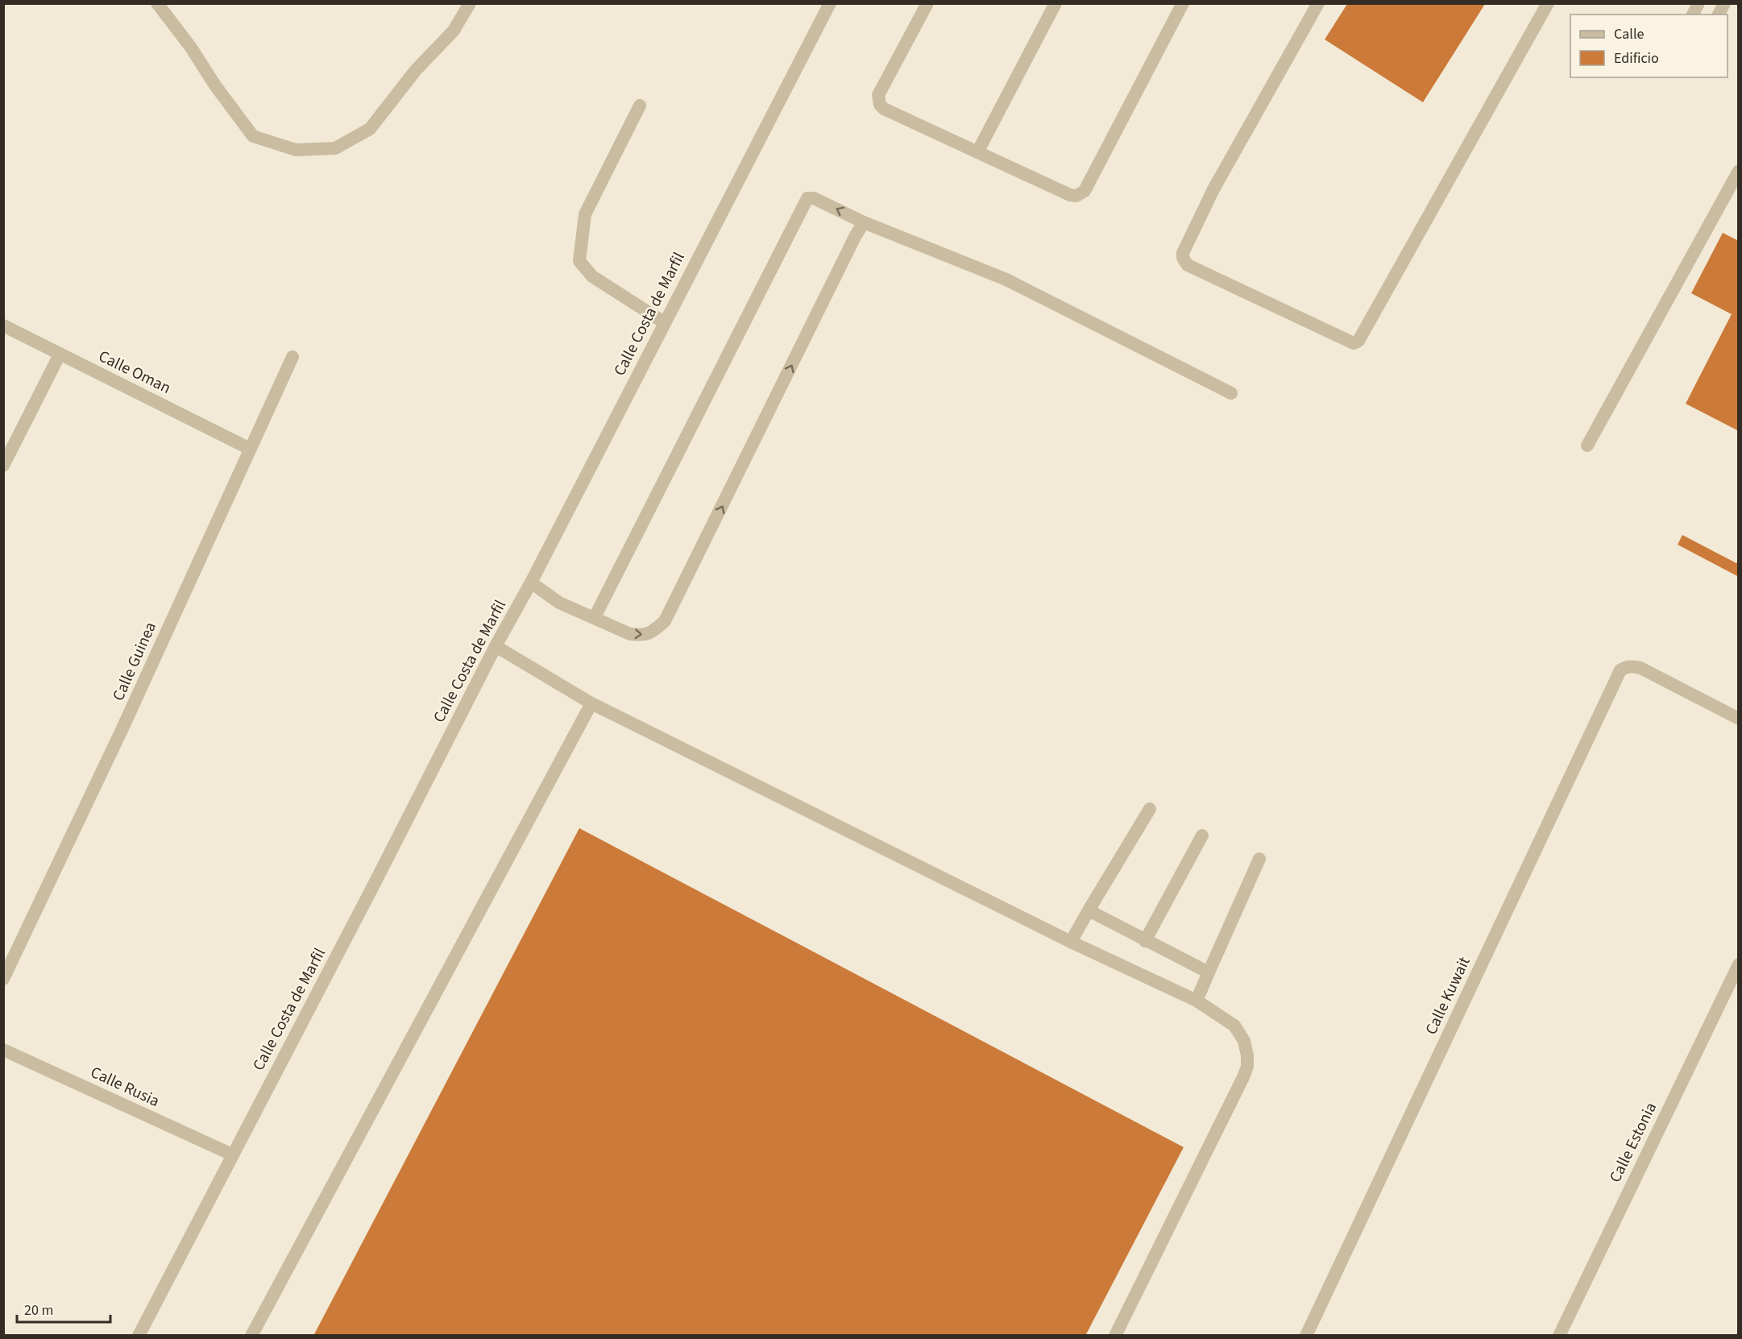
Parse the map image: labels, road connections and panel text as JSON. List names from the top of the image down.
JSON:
{
  "streets": {
    "street": [
      "Calle Costa de Marfil",
      "Calle Oman",
      "Calle Guinea",
      "Calle Kuwait",
      "Calle Rusia",
      "Calle Estonia"
    ]
  },
  "crossings": [
    ["Calle Costa de Marfil", "Calle Rusia"],
    ["Calle Oman", "Calle Guinea"]
  ],
  "legend": ["Calle", "Edificio"],
  "scale_bar": "20 m"
}
